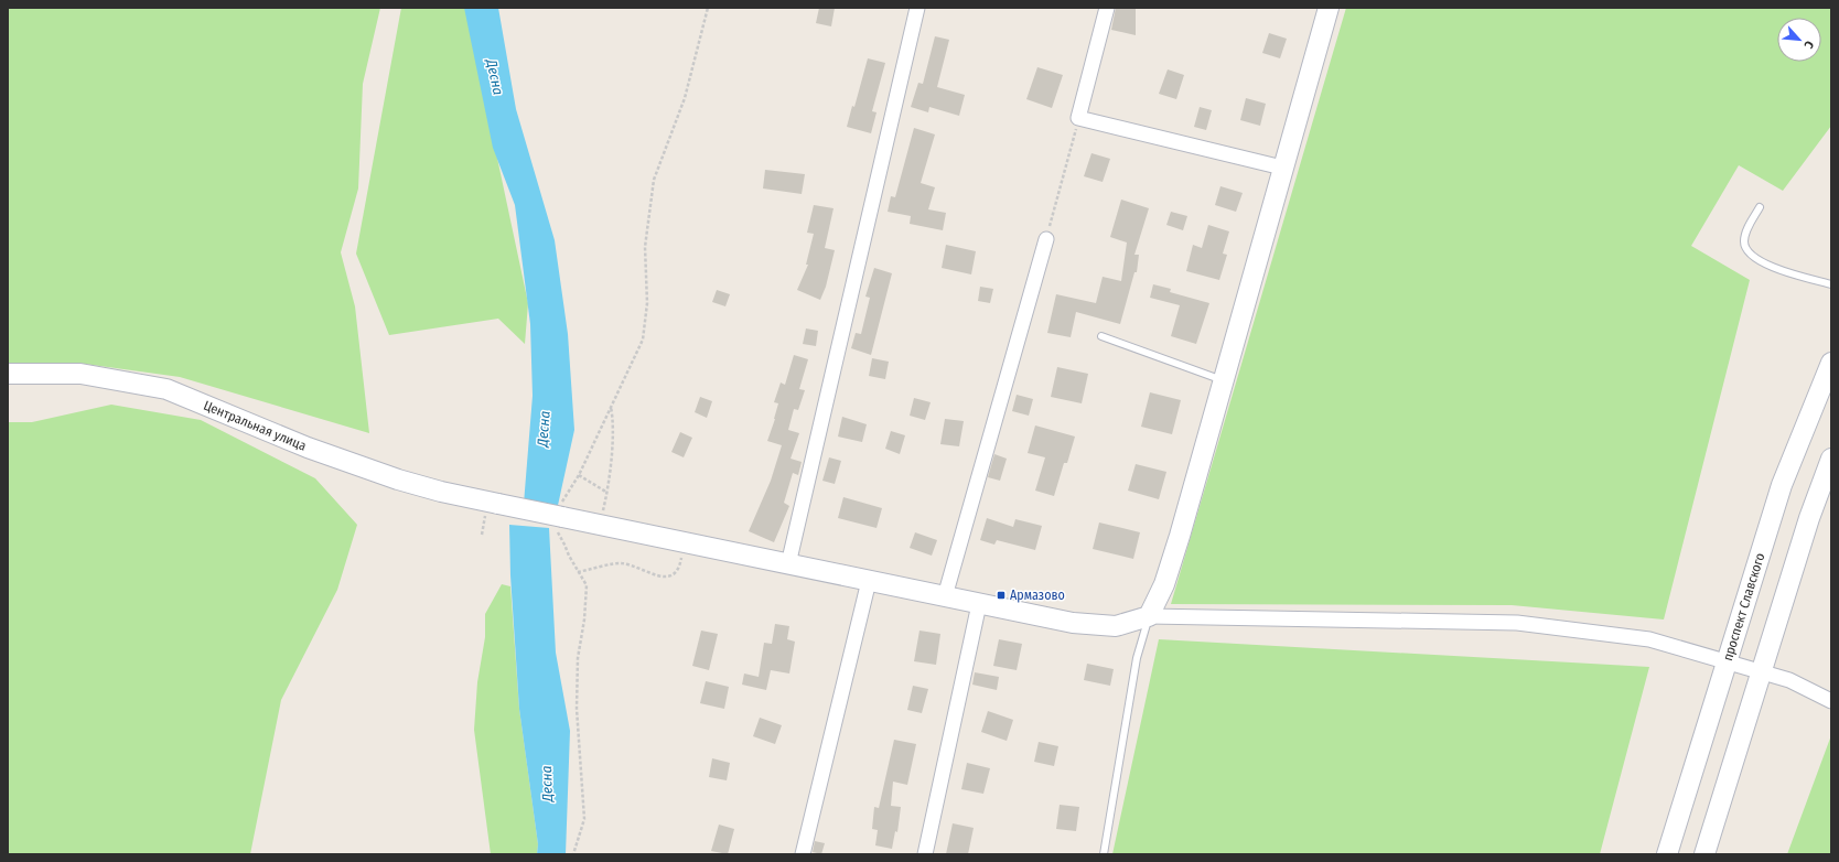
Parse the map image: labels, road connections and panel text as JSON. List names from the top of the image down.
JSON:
{
  "streets": {
    "street": ["Центральная улица", "проспект Славского"]
  },
  "water": ["Десна"],
  "places": {
    "transit": ["Армазово"]
  },
  "north": "bottom right"
}
